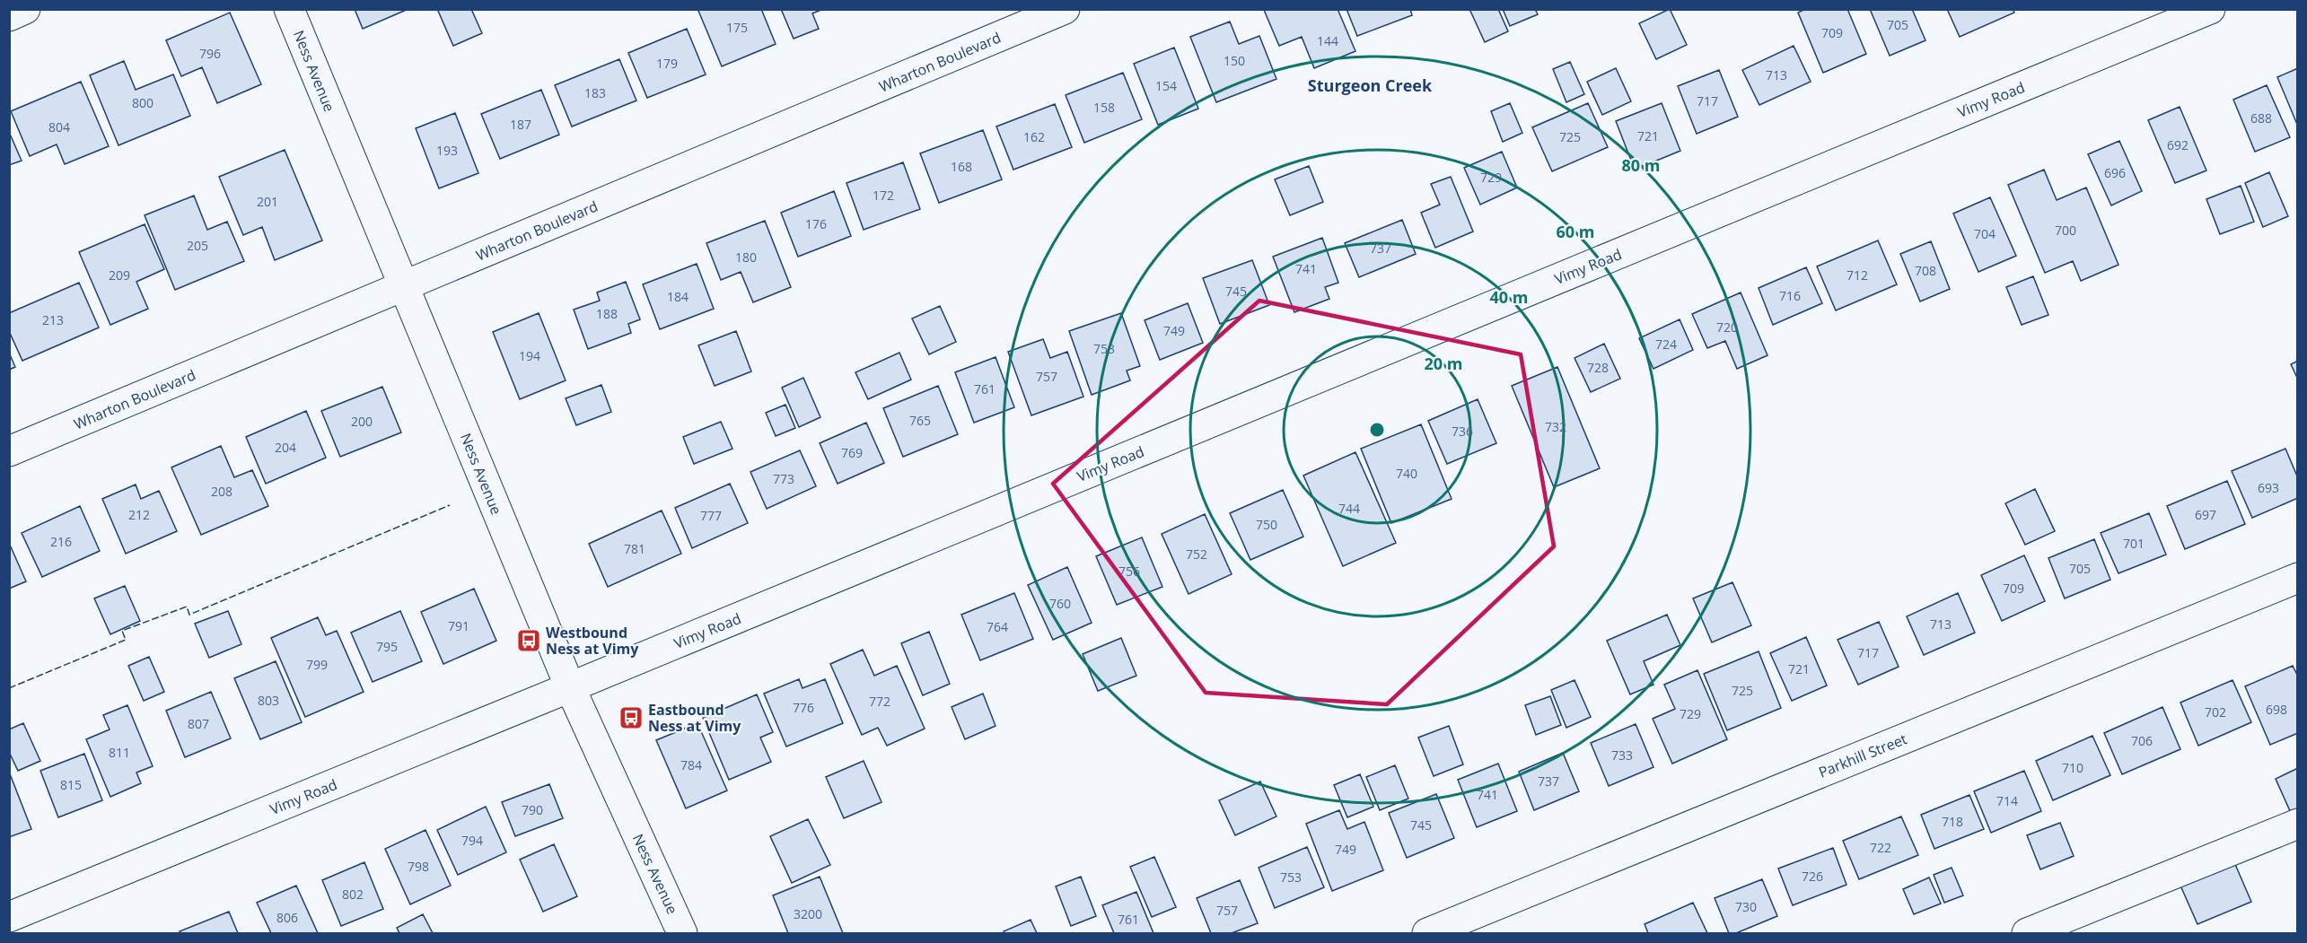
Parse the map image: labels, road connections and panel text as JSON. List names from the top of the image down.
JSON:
{
  "streets": {
    "street": [
      "Wharton Boulevard",
      "Ness Avenue",
      "Vimy Road",
      "Parkhill Street"
    ]
  },
  "crossings": [
    ["Wharton Boulevard", "Ness Avenue"],
    ["Ness Avenue", "Vimy Road"]
  ],
  "districts": ["Sturgeon Creek"],
  "places": {
    "bus stop": ["Westbound Ness at Vimy", "Eastbound Ness at Vimy"]
  },
  "house_numbers": [
    "705",
    "175",
    "709",
    "144",
    "796",
    "150",
    "179",
    "713",
    "154",
    "183",
    "717",
    "800",
    "158",
    "688",
    "187",
    "804",
    "721",
    "162",
    "725",
    "692",
    "193",
    "168",
    "696",
    "729",
    "172",
    "201",
    "176",
    "700",
    "704",
    "205",
    "737",
    "180",
    "741",
    "708",
    "209",
    "712",
    "745",
    "716",
    "184",
    "188",
    "213",
    "720",
    "749",
    "724",
    "753",
    "194",
    "728",
    "757",
    "761",
    "765",
    "200",
    "732",
    "736",
    "204",
    "769",
    "740",
    "773",
    "693",
    "208",
    "744",
    "212",
    "697",
    "777",
    "750",
    "216",
    "701",
    "781",
    "752",
    "705",
    "756",
    "709",
    "760",
    "713",
    "791",
    "764",
    "795",
    "717",
    "799",
    "721",
    "725",
    "803",
    "772",
    "776",
    "698",
    "702",
    "729",
    "807",
    "706",
    "811",
    "733",
    "784",
    "710",
    "737",
    "815",
    "741",
    "714",
    "790",
    "718",
    "745",
    "794",
    "722",
    "749",
    "798",
    "726",
    "753",
    "802",
    "730",
    "757",
    "3200",
    "806",
    "761"
  ],
  "rings": [
    "80 m",
    "60 m",
    "40 m",
    "20 m"
  ]
}
